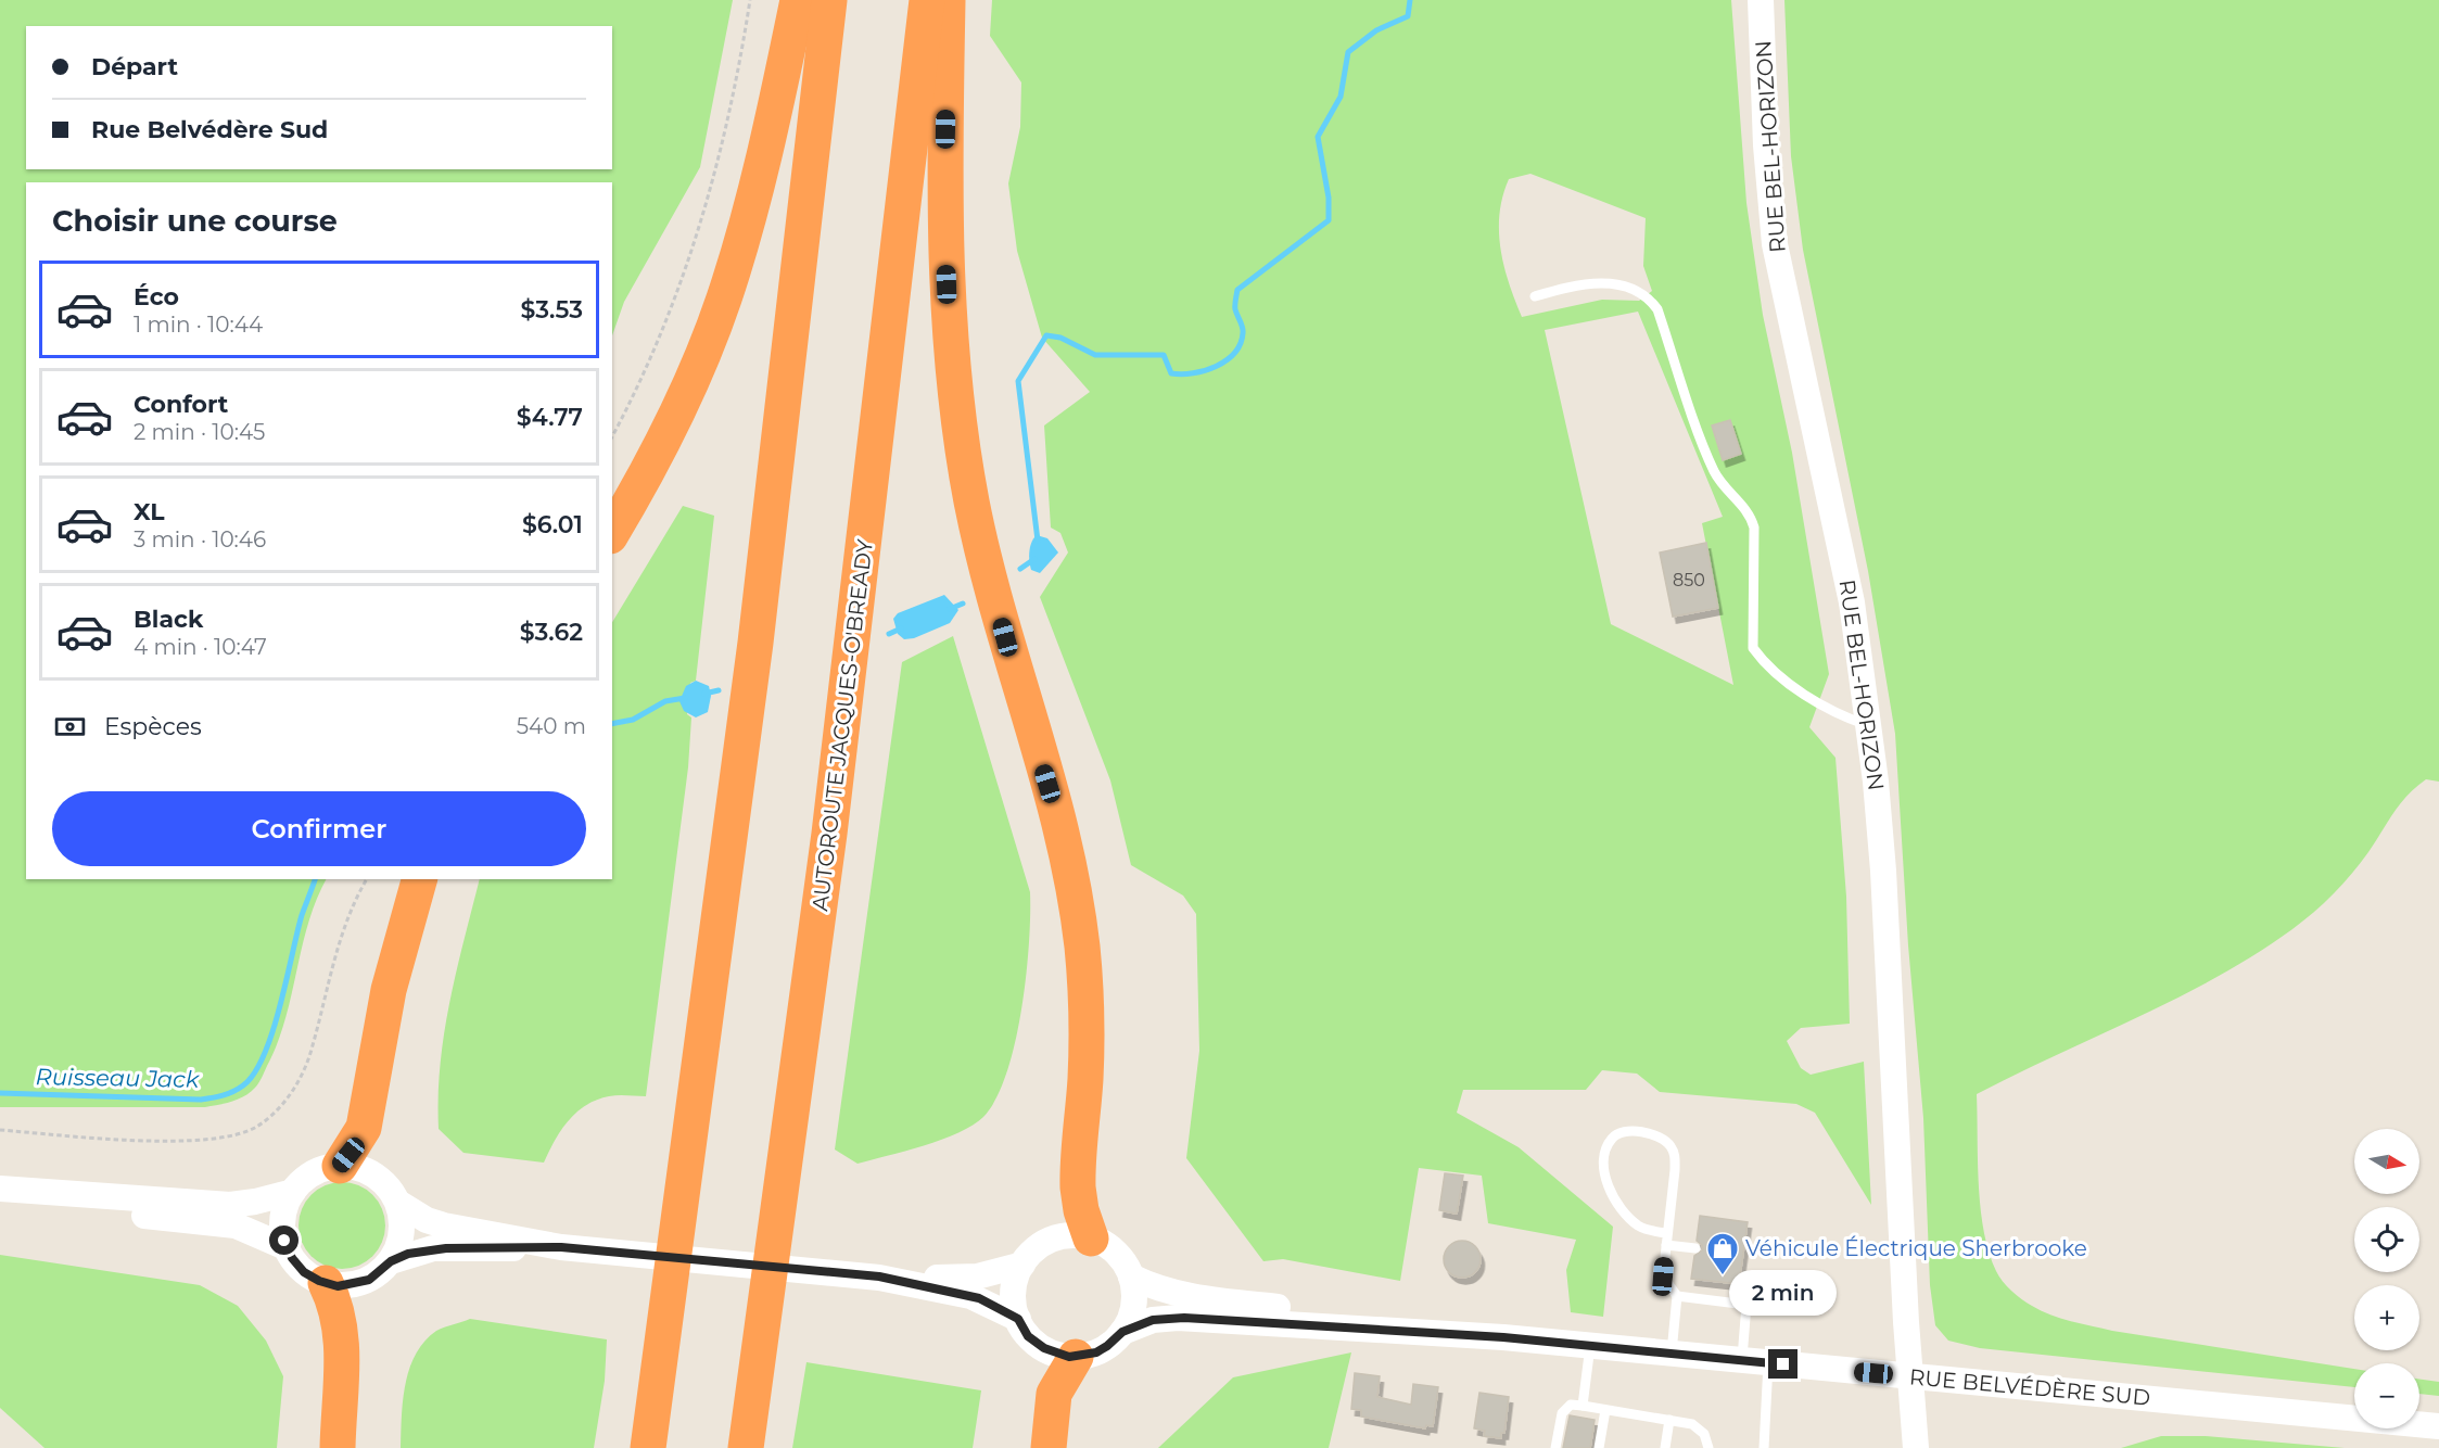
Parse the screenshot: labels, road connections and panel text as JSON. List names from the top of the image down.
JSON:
{
  "streets": {
    "highway": ["AUTOROUTE JACQUES-O'BREADY"],
    "street": ["RUE BEL-HORIZON", "RUE BELVÉDÈRE SUD"]
  },
  "crossings": [
    ["RUE BEL-HORIZON", "RUE BELVÉDÈRE SUD"]
  ],
  "water": ["Ruisseau Jack"],
  "places": {
    "shop": ["Véhicule Électrique Sherbrooke"]
  },
  "house_numbers": ["850"],
  "north": "right",
  "page": {
    "banner": ["Départ", "Rue Belvédère Sud"],
    "heading": "Choisir une course",
    "list": [
      {
        "name": "Éco",
        "note": "1 min · 10:44",
        "value": "$3.53"
      },
      {
        "name": "Confort",
        "note": "2 min · 10:45",
        "value": "$4.77"
      },
      {
        "name": "XL",
        "note": "3 min · 10:46",
        "value": "$6.01"
      },
      {
        "name": "Black",
        "note": "4 min · 10:47",
        "value": "$3.62"
      }
    ],
    "pay": ["Espèces", "540 m"],
    "buttons": "Confirmer",
    "map_buttons": ["+", "−"],
    "bubble": "2 min"
  }
}
